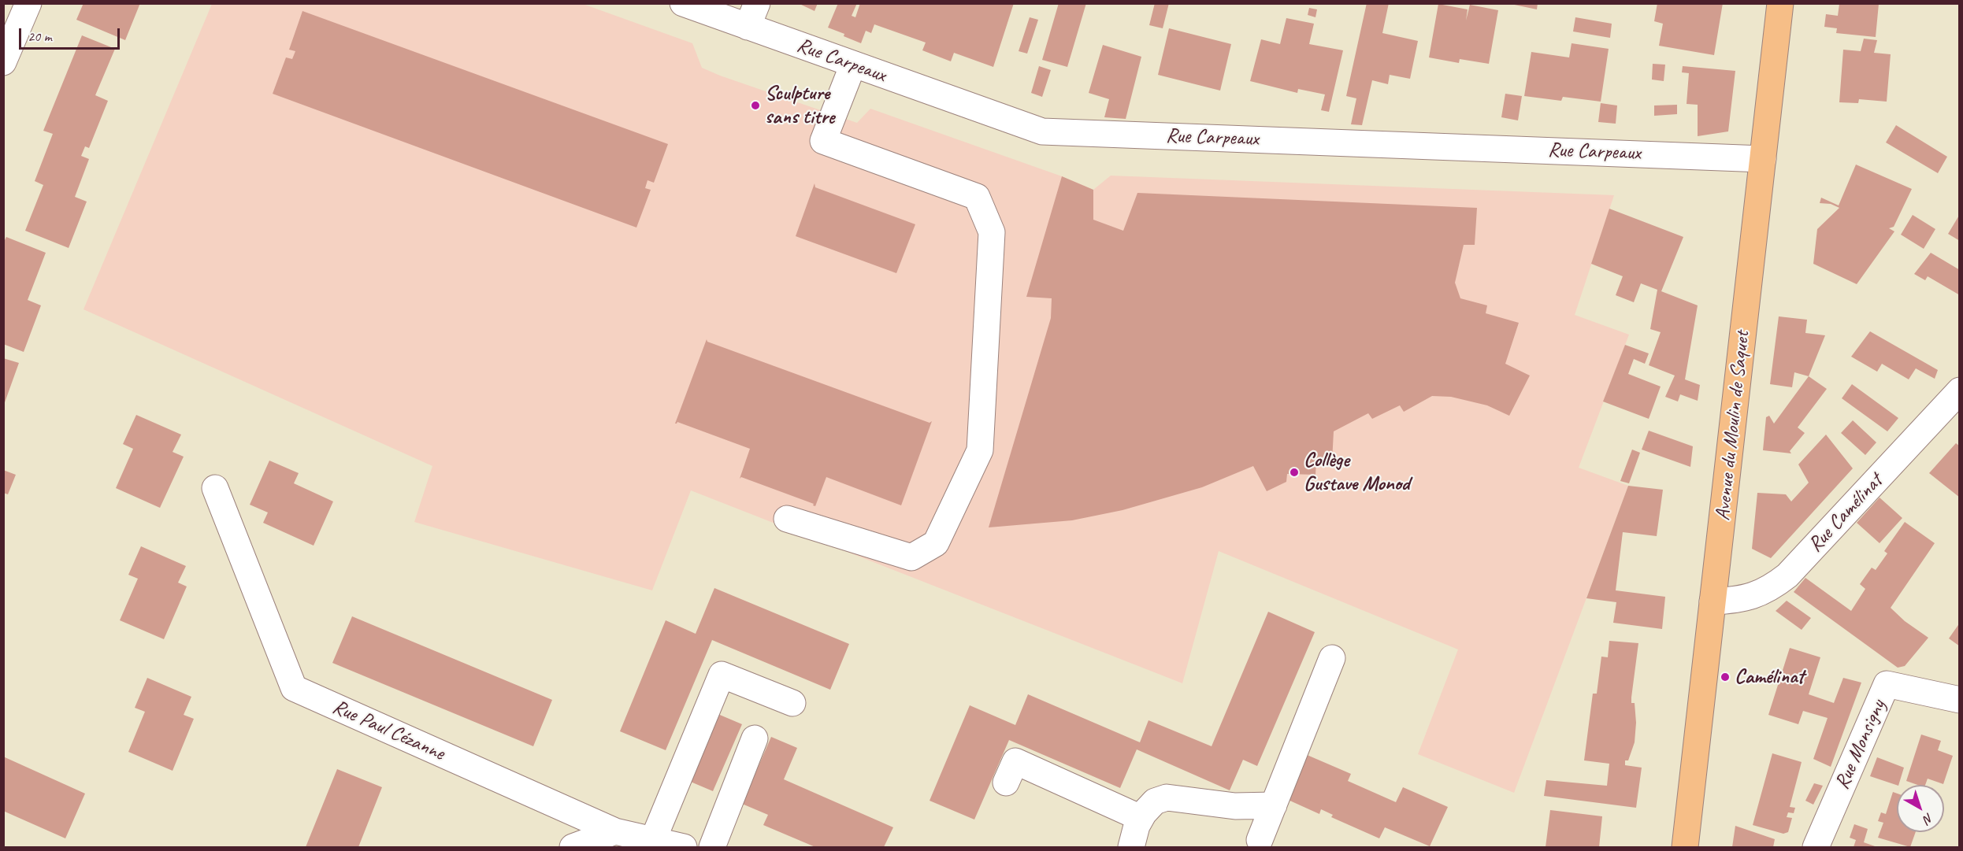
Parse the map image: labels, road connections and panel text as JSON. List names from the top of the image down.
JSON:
{
  "streets": {
    "main road": ["Avenue du Moulin de Saquet"],
    "street": [
      "Rue Carpeaux",
      "Rue Camélinat",
      "Rue Paul Cézanne",
      "Rue Monsigny"
    ]
  },
  "crossings": [
    ["Rue Carpeaux", "Avenue du Moulin de Saquet"],
    ["Avenue du Moulin de Saquet", "Rue Camélinat"]
  ],
  "places": ["Sculpture sans titre", "Collège Gustave Monod", "Camélinat"],
  "scale_bar": "20 m",
  "north": "bottom right"
}
